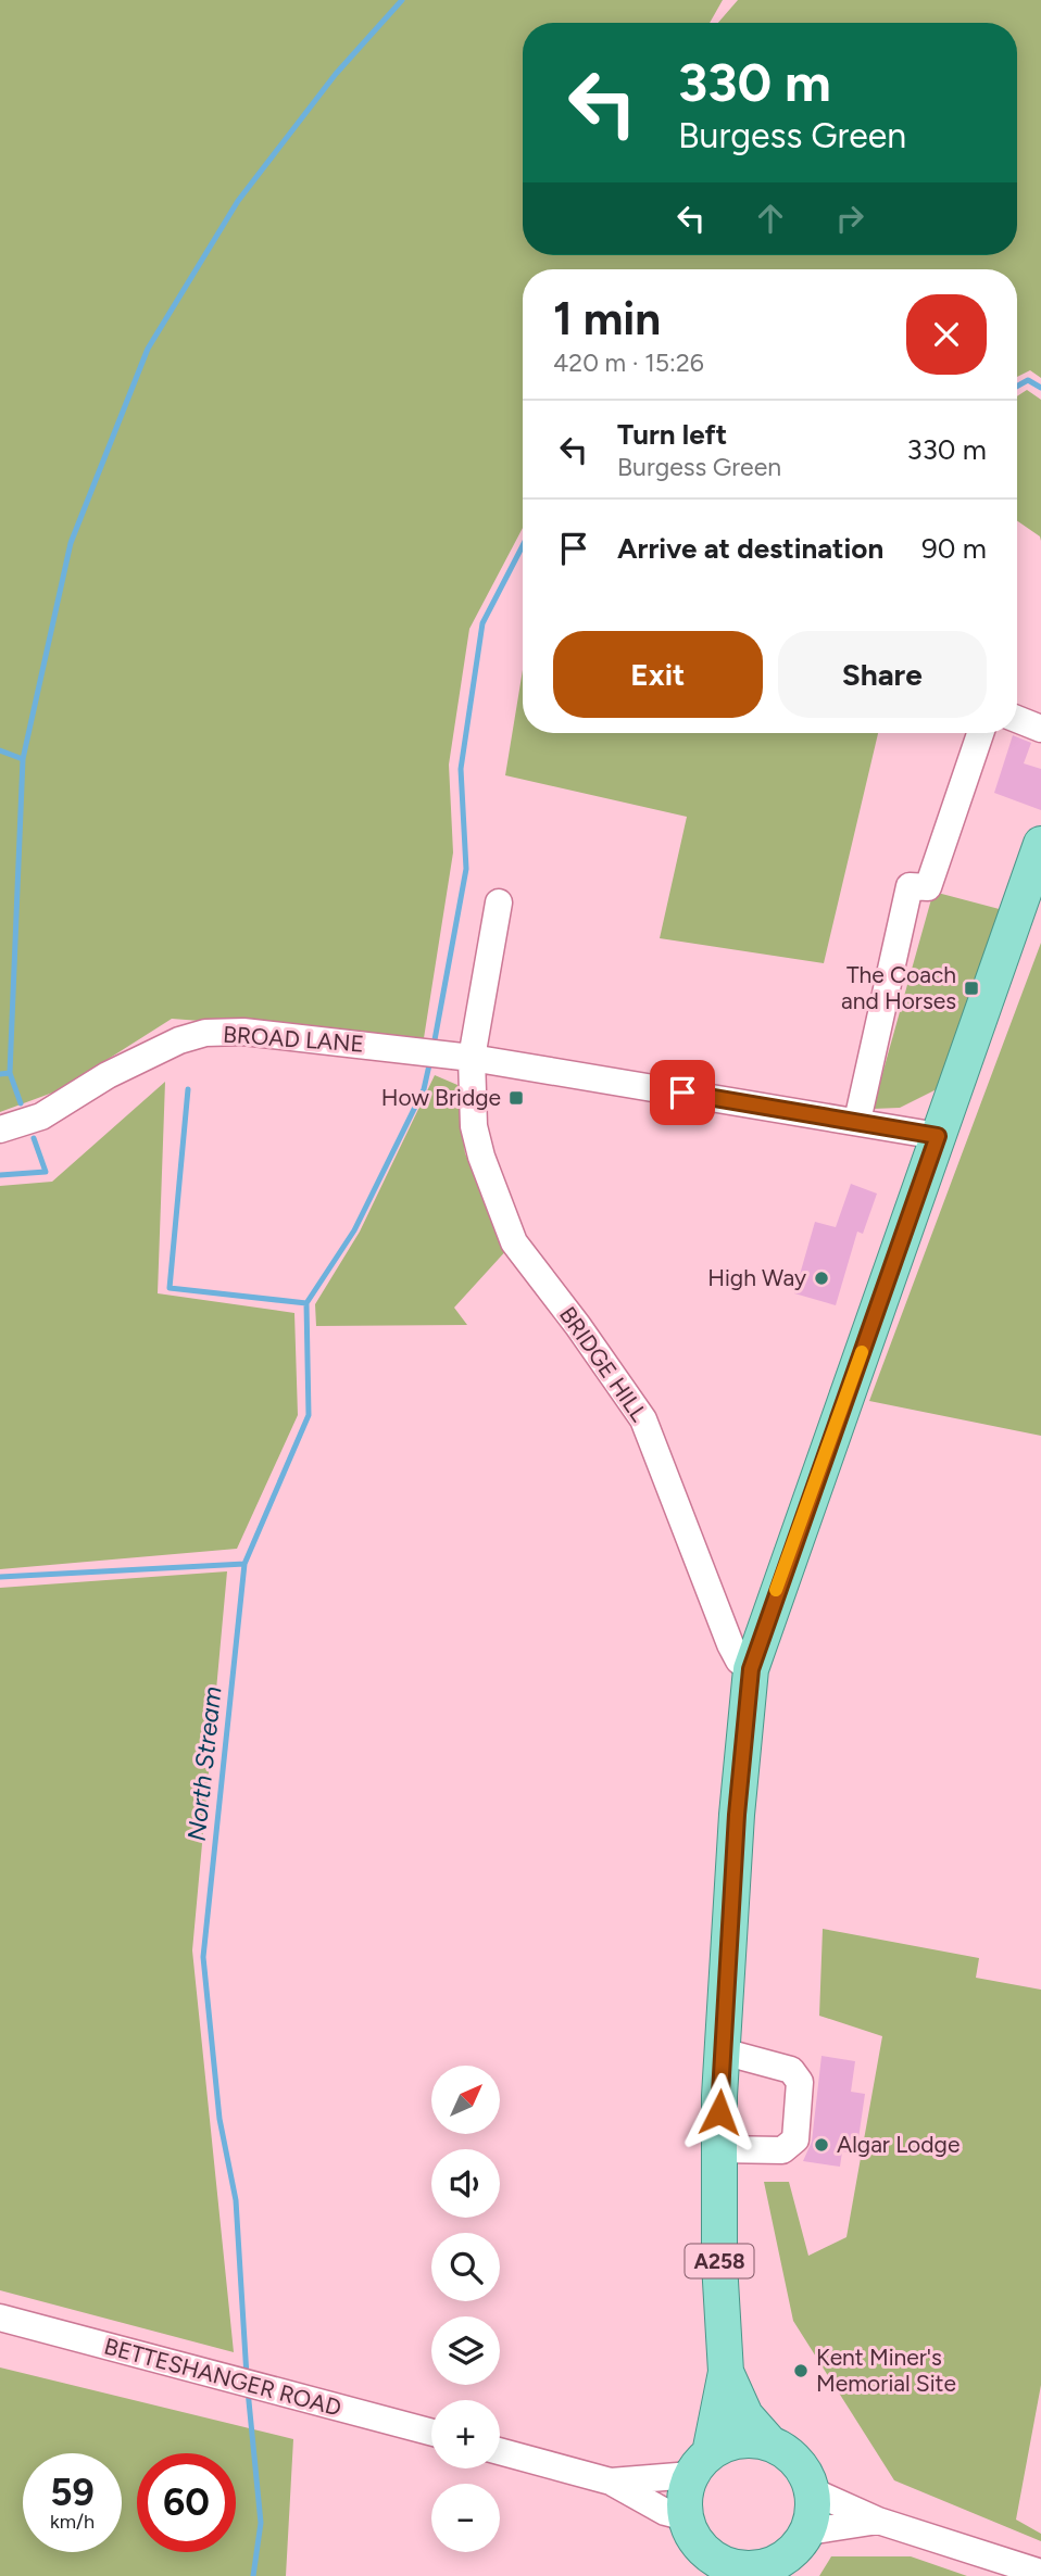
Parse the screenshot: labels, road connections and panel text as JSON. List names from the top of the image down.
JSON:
{
  "streets": {
    "main road": ["A258"],
    "street": ["BROAD LANE", "BRIDGE HILL", "BETTESHANGER ROAD"]
  },
  "crossings": [
    ["BROAD LANE", "BRIDGE HILL"],
    ["BROAD LANE", "A258"],
    ["BRIDGE HILL", "A258"]
  ],
  "water": ["North Stream"],
  "places": {
    "transit": ["The Coach and Horses", "How Bridge"],
    "other": ["High Way", "Algar Lodge", "Kent Miner's Memorial Site"]
  },
  "north": "top right",
  "page": {
    "turn": ["330 m", "Burgess Green"],
    "heading": ["1 min", "420 m · 15:26"],
    "list": [
      {
        "name": "Turn left",
        "note": "Burgess Green",
        "value": "330 m"
      },
      {
        "name": "Arrive at destination",
        "value": "90 m"
      }
    ],
    "buttons": ["Exit", "Share"],
    "map_buttons": ["+", "−"],
    "speed": "59 km/h",
    "limit": "60"
  }
}
